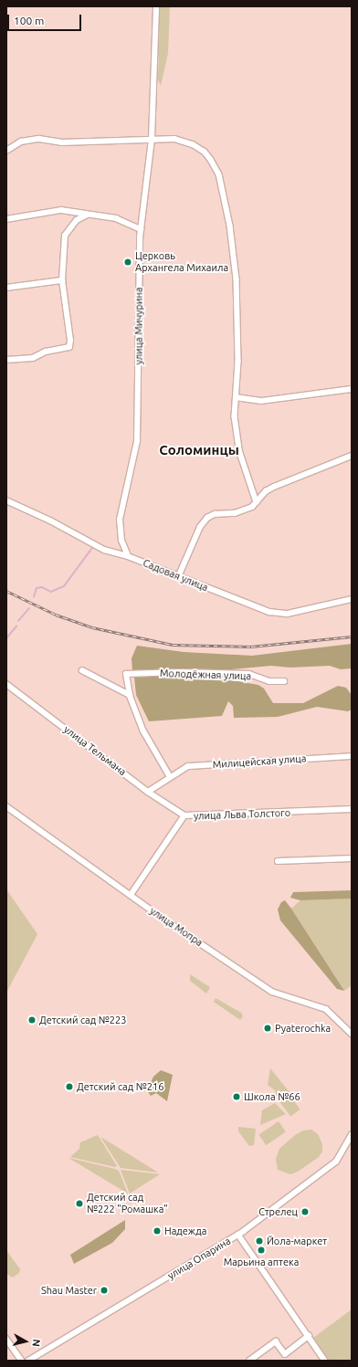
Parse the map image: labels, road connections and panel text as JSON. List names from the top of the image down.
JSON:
{
  "streets": {
    "street": [
      "улица Мичурина",
      "Садовая улица",
      "Молодёжная улица",
      "улица Тельмана",
      "Милицейская улица",
      "улица Льва Толстого",
      "улица Мопра",
      "улица Опарина"
    ]
  },
  "crossings": [
    ["улица Мичурина", "Садовая улица"],
    ["улица Тельмана", "Милицейская улица"],
    ["улица Тельмана", "улица Льва Толстого"],
    ["улица Льва Толстого", "улица Мопра"]
  ],
  "districts": ["Соломинцы"],
  "places": [
    "Церковь Архангела Михаила",
    "Детский сад №223",
    "Pyaterochka",
    "Детский сад №216",
    "Школа №66",
    "Детский сад №222 \"Ромашка\"",
    "Стрелец",
    "Надежда",
    "Йола-маркет",
    "Марьина аптека",
    "Shau Master"
  ],
  "scale_bar": "100 m",
  "north": "right"
}
